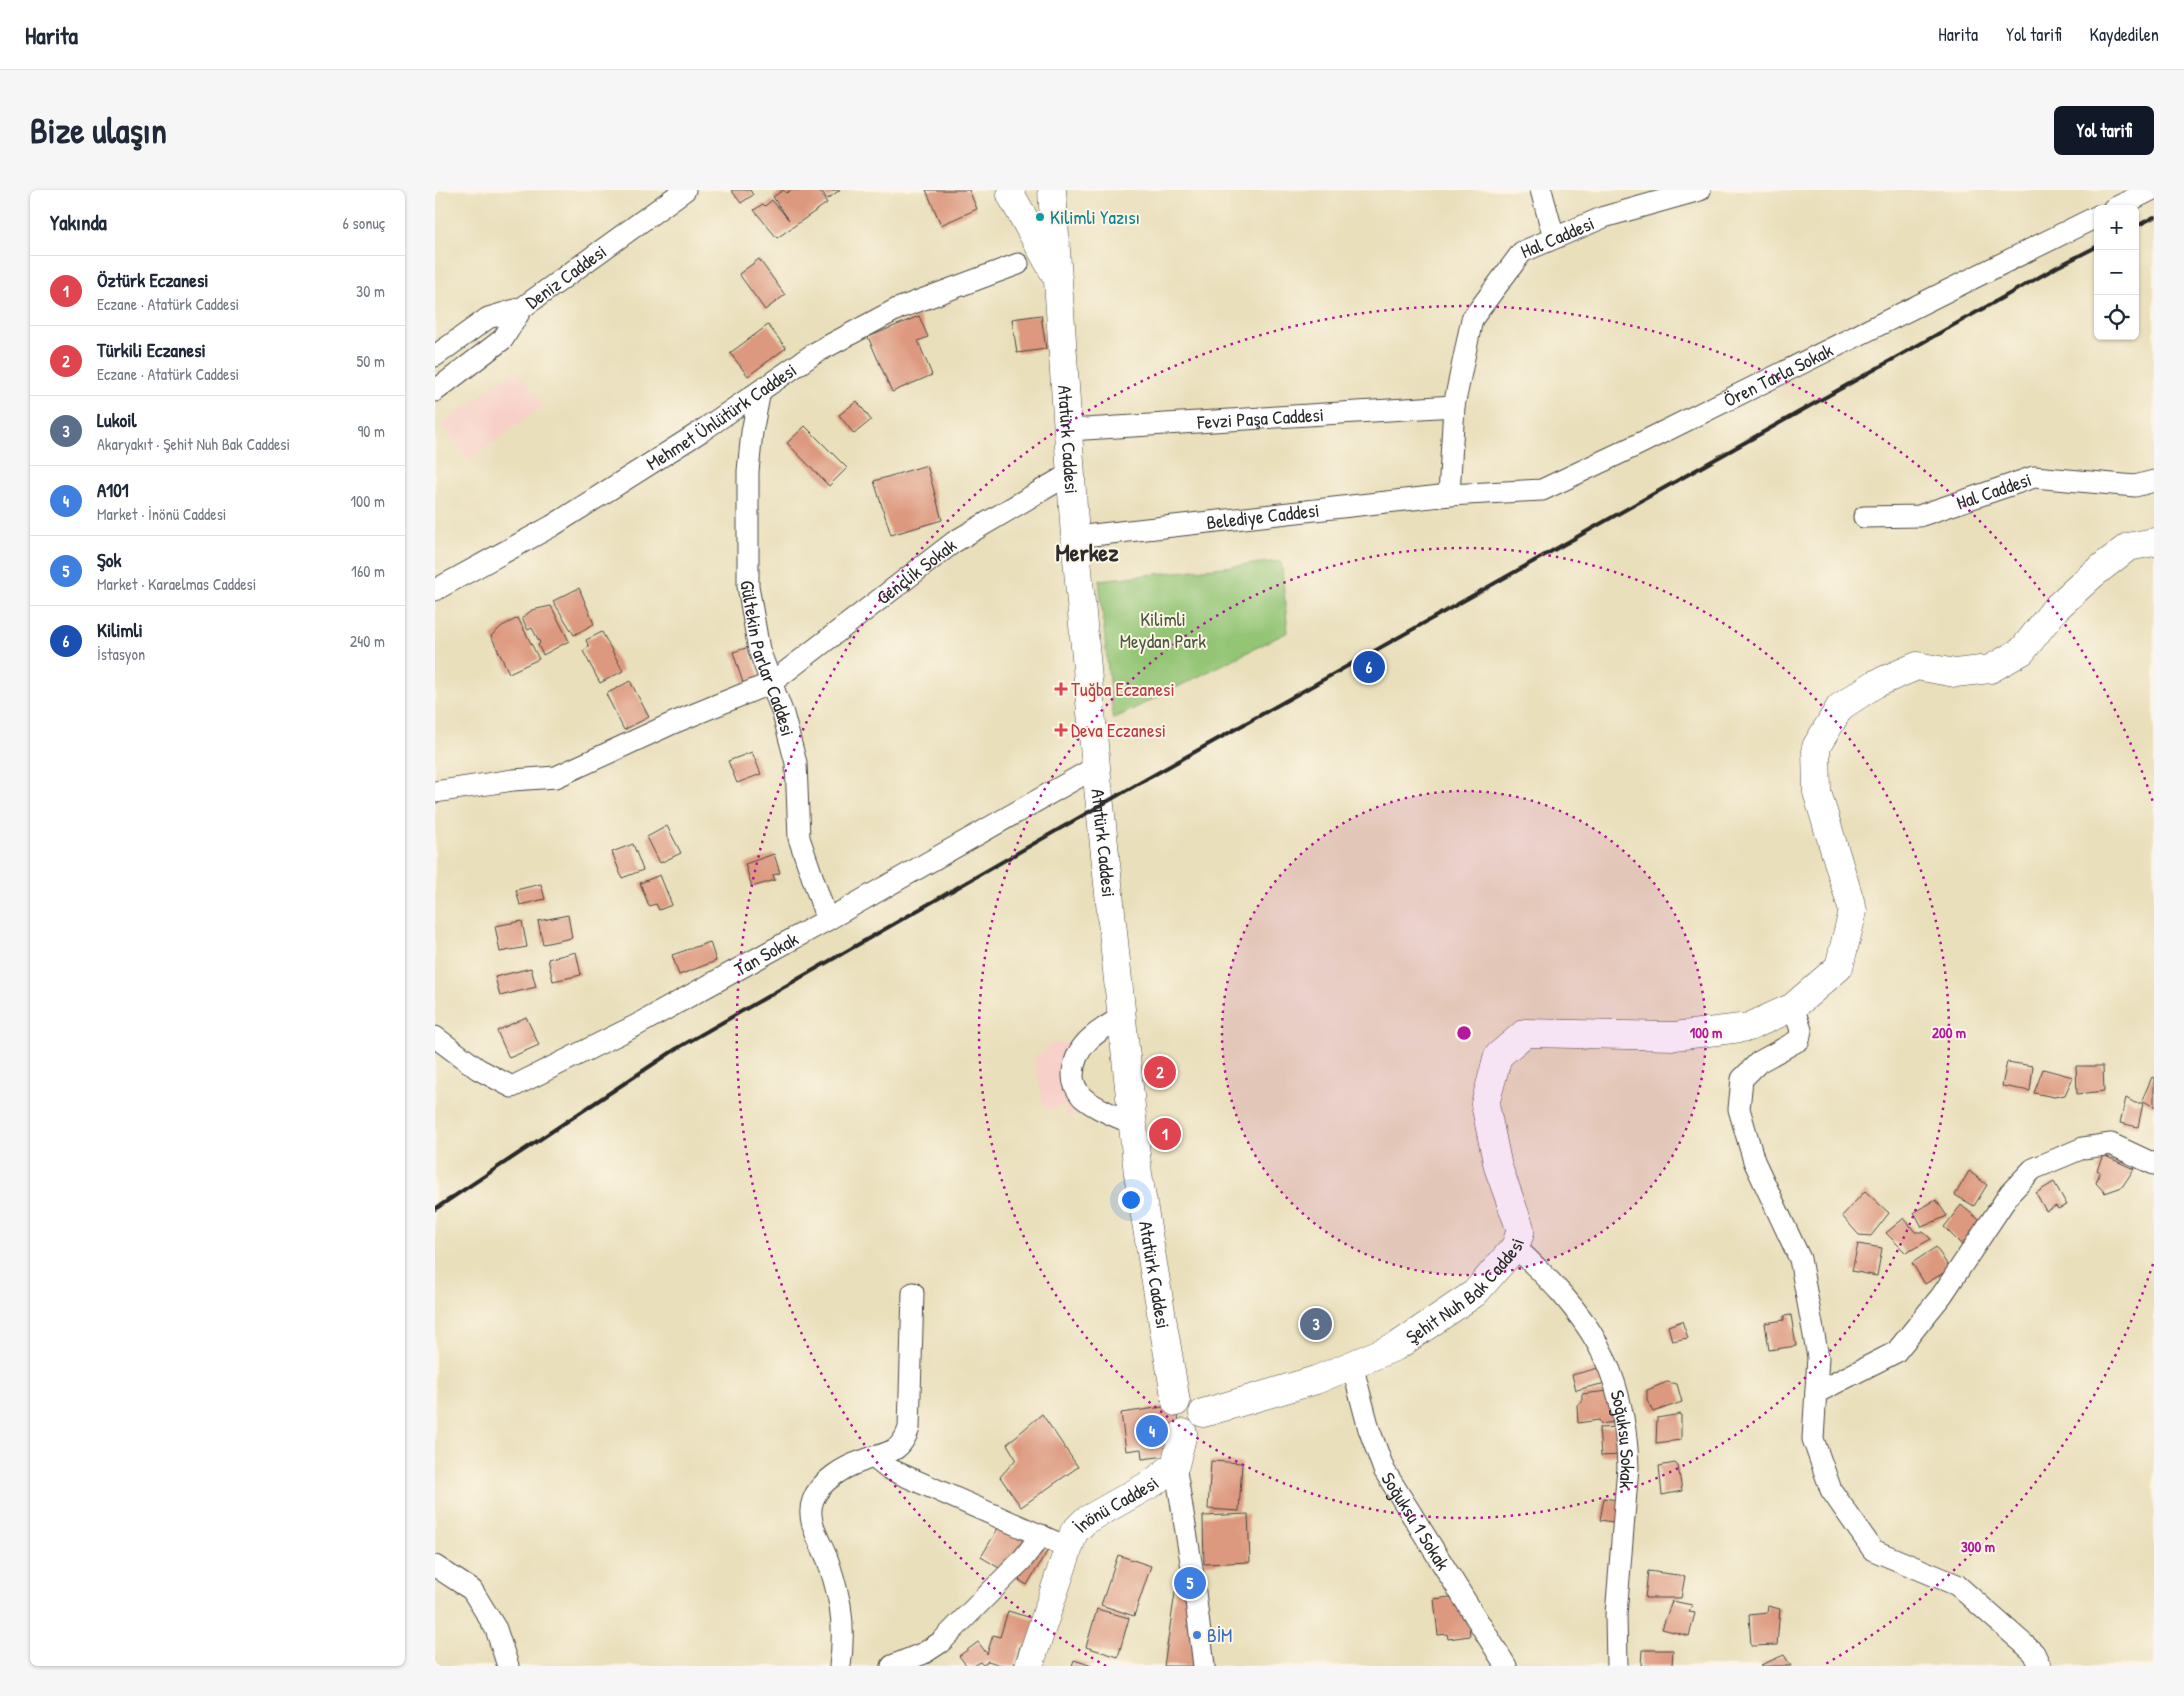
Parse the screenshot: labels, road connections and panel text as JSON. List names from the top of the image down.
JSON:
{
  "streets": {
    "main road": ["Atatürk Caddesi", "Şehit Nuh Bak Caddesi", "İnönü Caddesi"],
    "street": [
      "Hal Caddesi",
      "Deniz Caddesi",
      "Ören Tarla Sokak",
      "Mehmet Ünlütürk Caddesi",
      "Fevzi Paşa Caddesi",
      "Belediye Caddesi",
      "Gençlik Sokak",
      "Gültekin Parlar Caddesi",
      "Tan Sokak",
      "Soğuksu Sokak",
      "Soğuksu 1 Sokak"
    ]
  },
  "crossings": [
    ["Hal Caddesi", "Ören Tarla Sokak"],
    ["Hal Caddesi", "Fevzi Paşa Caddesi"],
    ["Hal Caddesi", "Belediye Caddesi"],
    ["Ören Tarla Sokak", "Belediye Caddesi"],
    ["Mehmet Ünlütürk Caddesi", "Gültekin Parlar Caddesi"],
    ["Fevzi Paşa Caddesi", "Atatürk Caddesi"],
    ["Atatürk Caddesi", "Belediye Caddesi"],
    ["Atatürk Caddesi", "Gençlik Sokak"],
    ["Atatürk Caddesi", "Tan Sokak"],
    ["Atatürk Caddesi", "Şehit Nuh Bak Caddesi"],
    ["Atatürk Caddesi", "İnönü Caddesi"],
    ["Gençlik Sokak", "Gültekin Parlar Caddesi"],
    ["Gültekin Parlar Caddesi", "Tan Sokak"],
    ["Şehit Nuh Bak Caddesi", "Soğuksu Sokak"],
    ["Şehit Nuh Bak Caddesi", "İnönü Caddesi"],
    ["Şehit Nuh Bak Caddesi", "Soğuksu 1 Sokak"]
  ],
  "districts": ["Merkez"],
  "parks": ["Kilimli Meydan Park"],
  "places": {
    "other": ["Kilimli Yazısı", "BİM"],
    "health": ["Tuğba Eczanesi", "Deva Eczanesi"]
  },
  "page": {
    "header": "Harita",
    "nav": ["Harita", "Yol tarifi", "Kaydedilen"],
    "buttons": "Yol tarifi",
    "title": "Bize ulaşın",
    "heading": ["Yakında", "6 sonuç"],
    "map_buttons": ["+", "−"],
    "list": [
      {
        "mark": "1",
        "name": "Öztürk Eczanesi",
        "note": "Eczane · Atatürk Caddesi",
        "value": "30 m"
      },
      {
        "mark": "2",
        "name": "Türkili Eczanesi",
        "note": "Eczane · Atatürk Caddesi",
        "value": "50 m"
      },
      {
        "mark": "3",
        "name": "Lukoil",
        "note": "Akaryakıt · Şehit Nuh Bak Caddesi",
        "value": "90 m"
      },
      {
        "mark": "4",
        "name": "A101",
        "note": "Market · İnönü Caddesi",
        "value": "100 m"
      },
      {
        "mark": "5",
        "name": "Şok",
        "note": "Market · Karaelmas Caddesi",
        "value": "160 m"
      },
      {
        "mark": "6",
        "name": "Kilimli",
        "note": "İstasyon",
        "value": "240 m"
      }
    ],
    "pins": [
      "6",
      "2",
      "1",
      "3",
      "4",
      "5"
    ]
  },
  "rings": ["100 m", "200 m", "300 m"]
}
